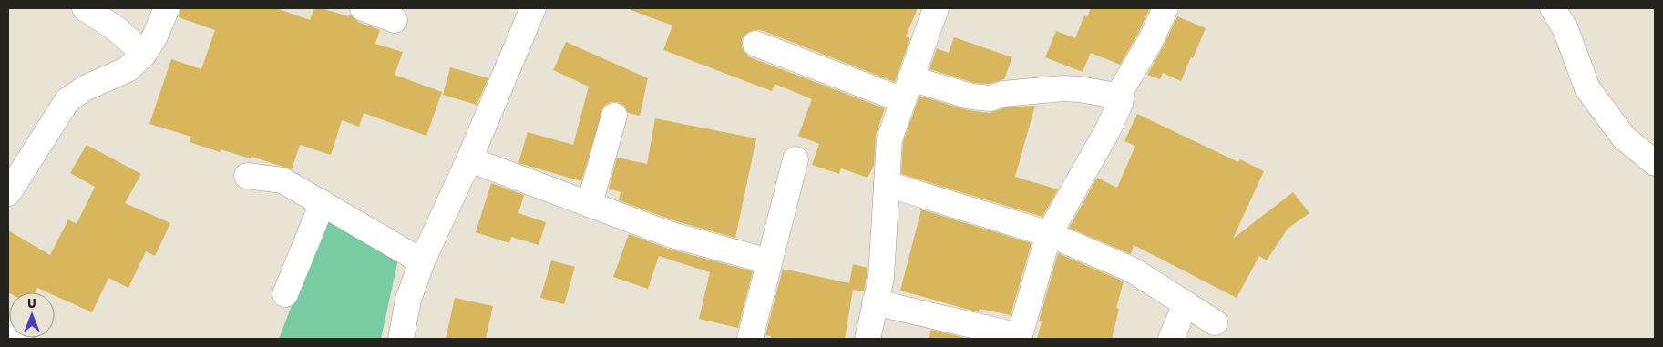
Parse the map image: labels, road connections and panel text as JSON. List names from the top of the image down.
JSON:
{
  "north": "top"
}
